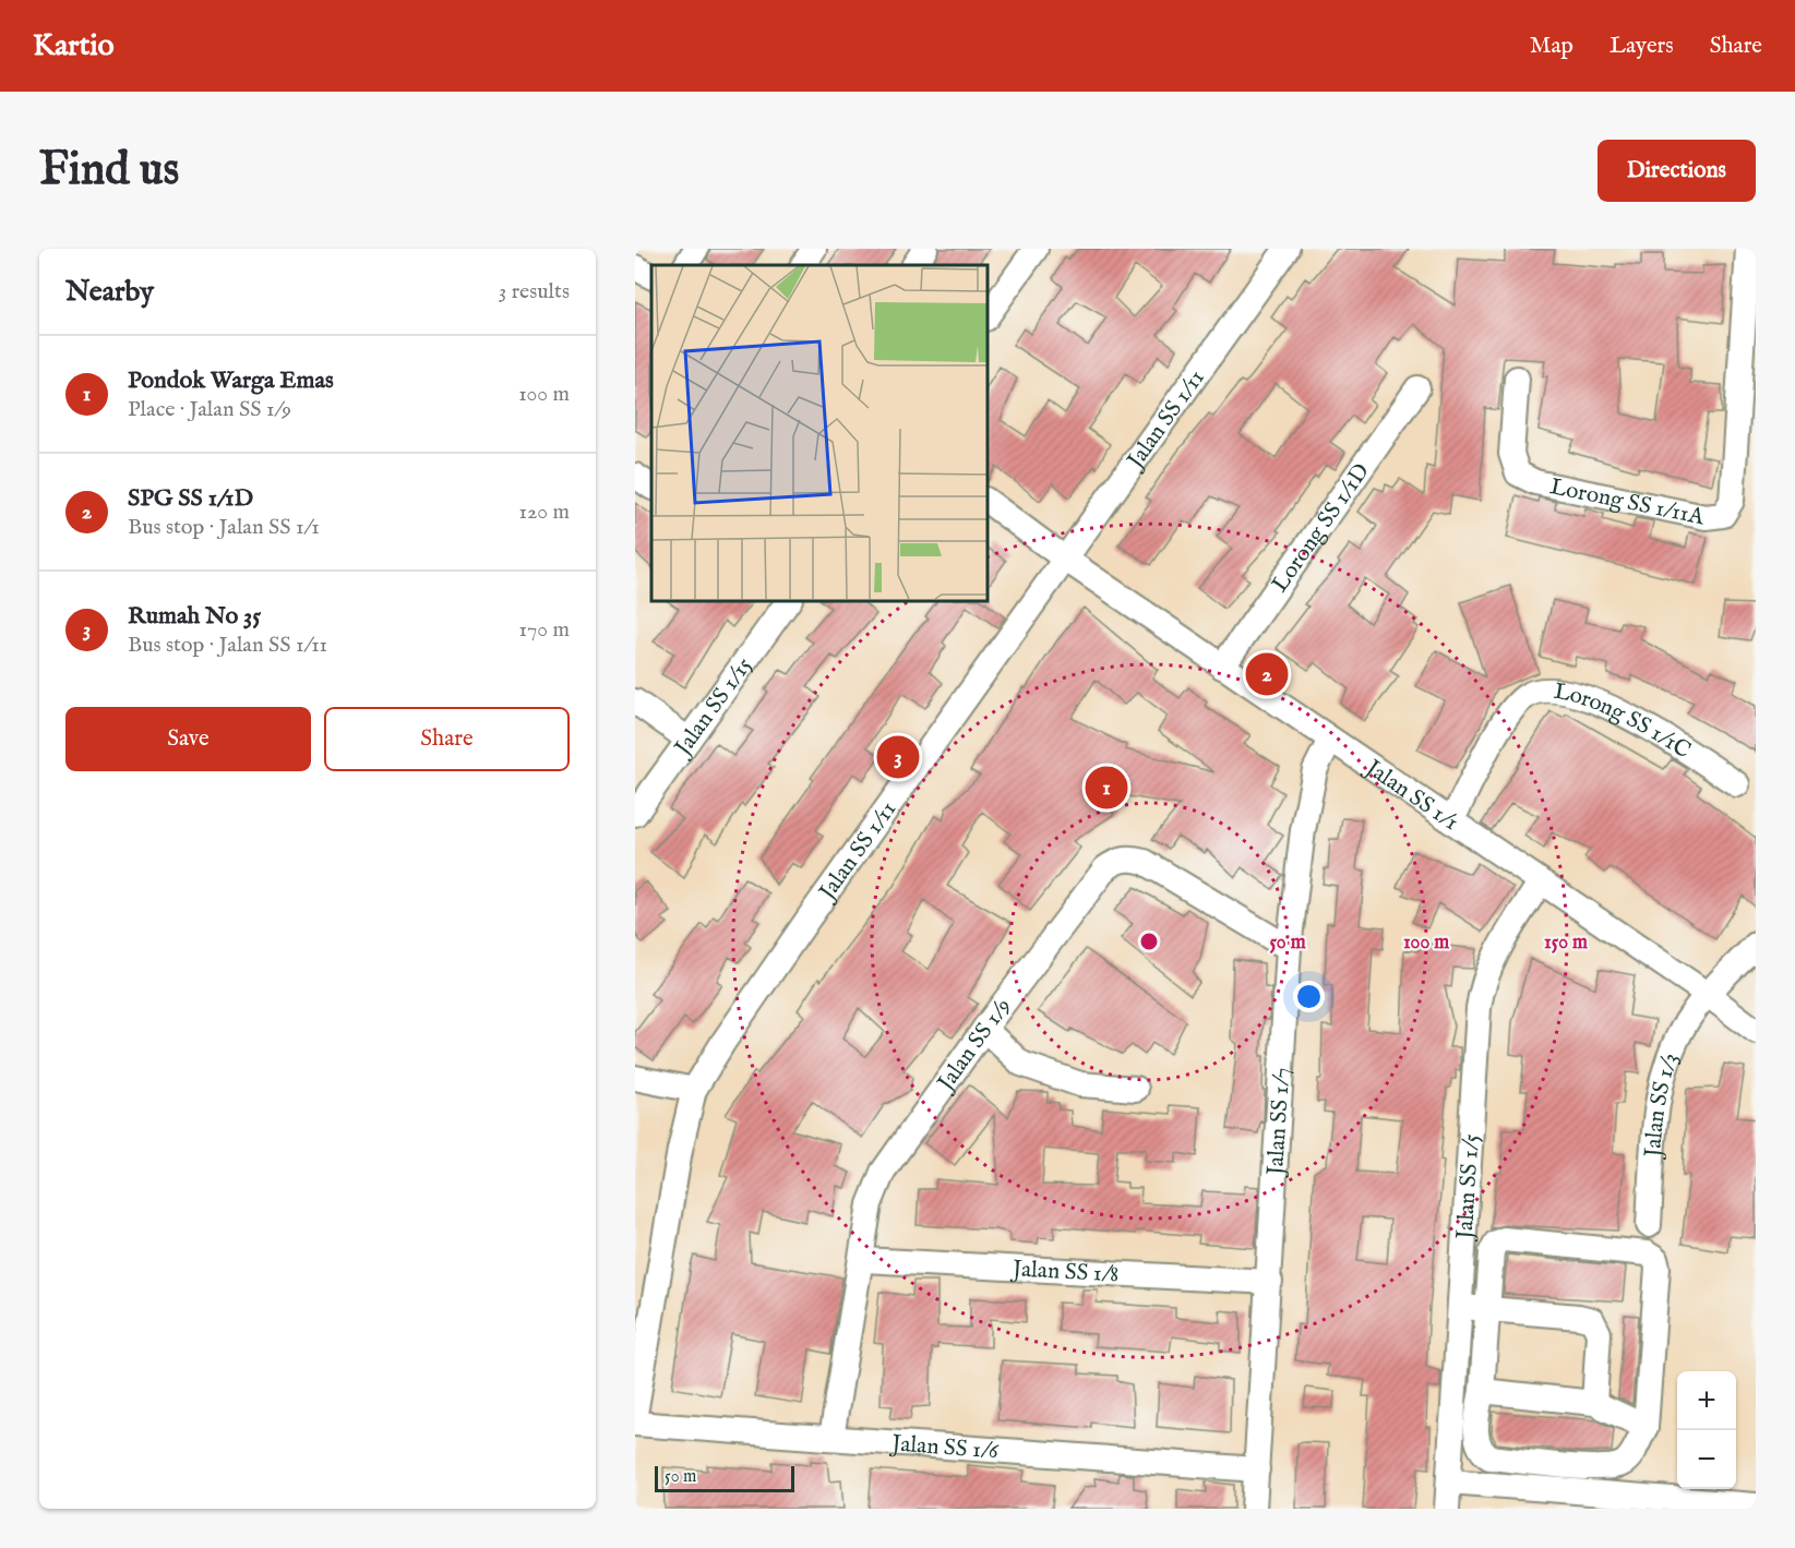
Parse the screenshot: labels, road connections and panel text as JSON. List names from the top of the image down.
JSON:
{
  "streets": {
    "street": [
      "Jalan SS 1/11",
      "Lorong SS 1/11A",
      "Lorong SS 1/1D",
      "Jalan SS 1/15",
      "Lorong SS 1/1C",
      "Jalan SS 1/1",
      "Jalan SS 1/9",
      "Jalan SS 1/3",
      "Jalan SS 1/7",
      "Jalan SS 1/5",
      "Jalan SS 1/8",
      "Jalan SS 1/6"
    ]
  },
  "crossings": [
    ["Jalan SS 1/11", "Jalan SS 1/1"],
    ["Lorong SS 1/1D", "Jalan SS 1/1"],
    ["Lorong SS 1/1C", "Jalan SS 1/1"],
    ["Jalan SS 1/1", "Jalan SS 1/3"],
    ["Jalan SS 1/1", "Jalan SS 1/7"],
    ["Jalan SS 1/1", "Jalan SS 1/5"],
    ["Jalan SS 1/9", "Jalan SS 1/7"],
    ["Jalan SS 1/9", "Jalan SS 1/8"],
    ["Jalan SS 1/9", "Jalan SS 1/6"],
    ["Jalan SS 1/7", "Jalan SS 1/8"],
    ["Jalan SS 1/7", "Jalan SS 1/6"]
  ],
  "scale_bar": "50 m",
  "page": {
    "header": "Kartio",
    "nav": ["Map", "Layers", "Share"],
    "buttons": [
      "Directions",
      ["Save", "Share"]
    ],
    "title": "Find us",
    "heading": ["Nearby", "3 results"],
    "list": [
      {
        "mark": "1",
        "name": "Pondok Warga Emas",
        "note": "Place · Jalan SS 1/9",
        "value": "100 m"
      },
      {
        "mark": "2",
        "name": "SPG SS 1/1D",
        "note": "Bus stop · Jalan SS 1/1",
        "value": "120 m"
      },
      {
        "mark": "3",
        "name": "Rumah No 35",
        "note": "Bus stop · Jalan SS 1/11",
        "value": "170 m"
      }
    ],
    "pins": ["2", "3", "1"],
    "map_buttons": ["+", "−"],
    "scale": "50 m"
  },
  "rings": ["50 m", "100 m", "150 m"]
}
